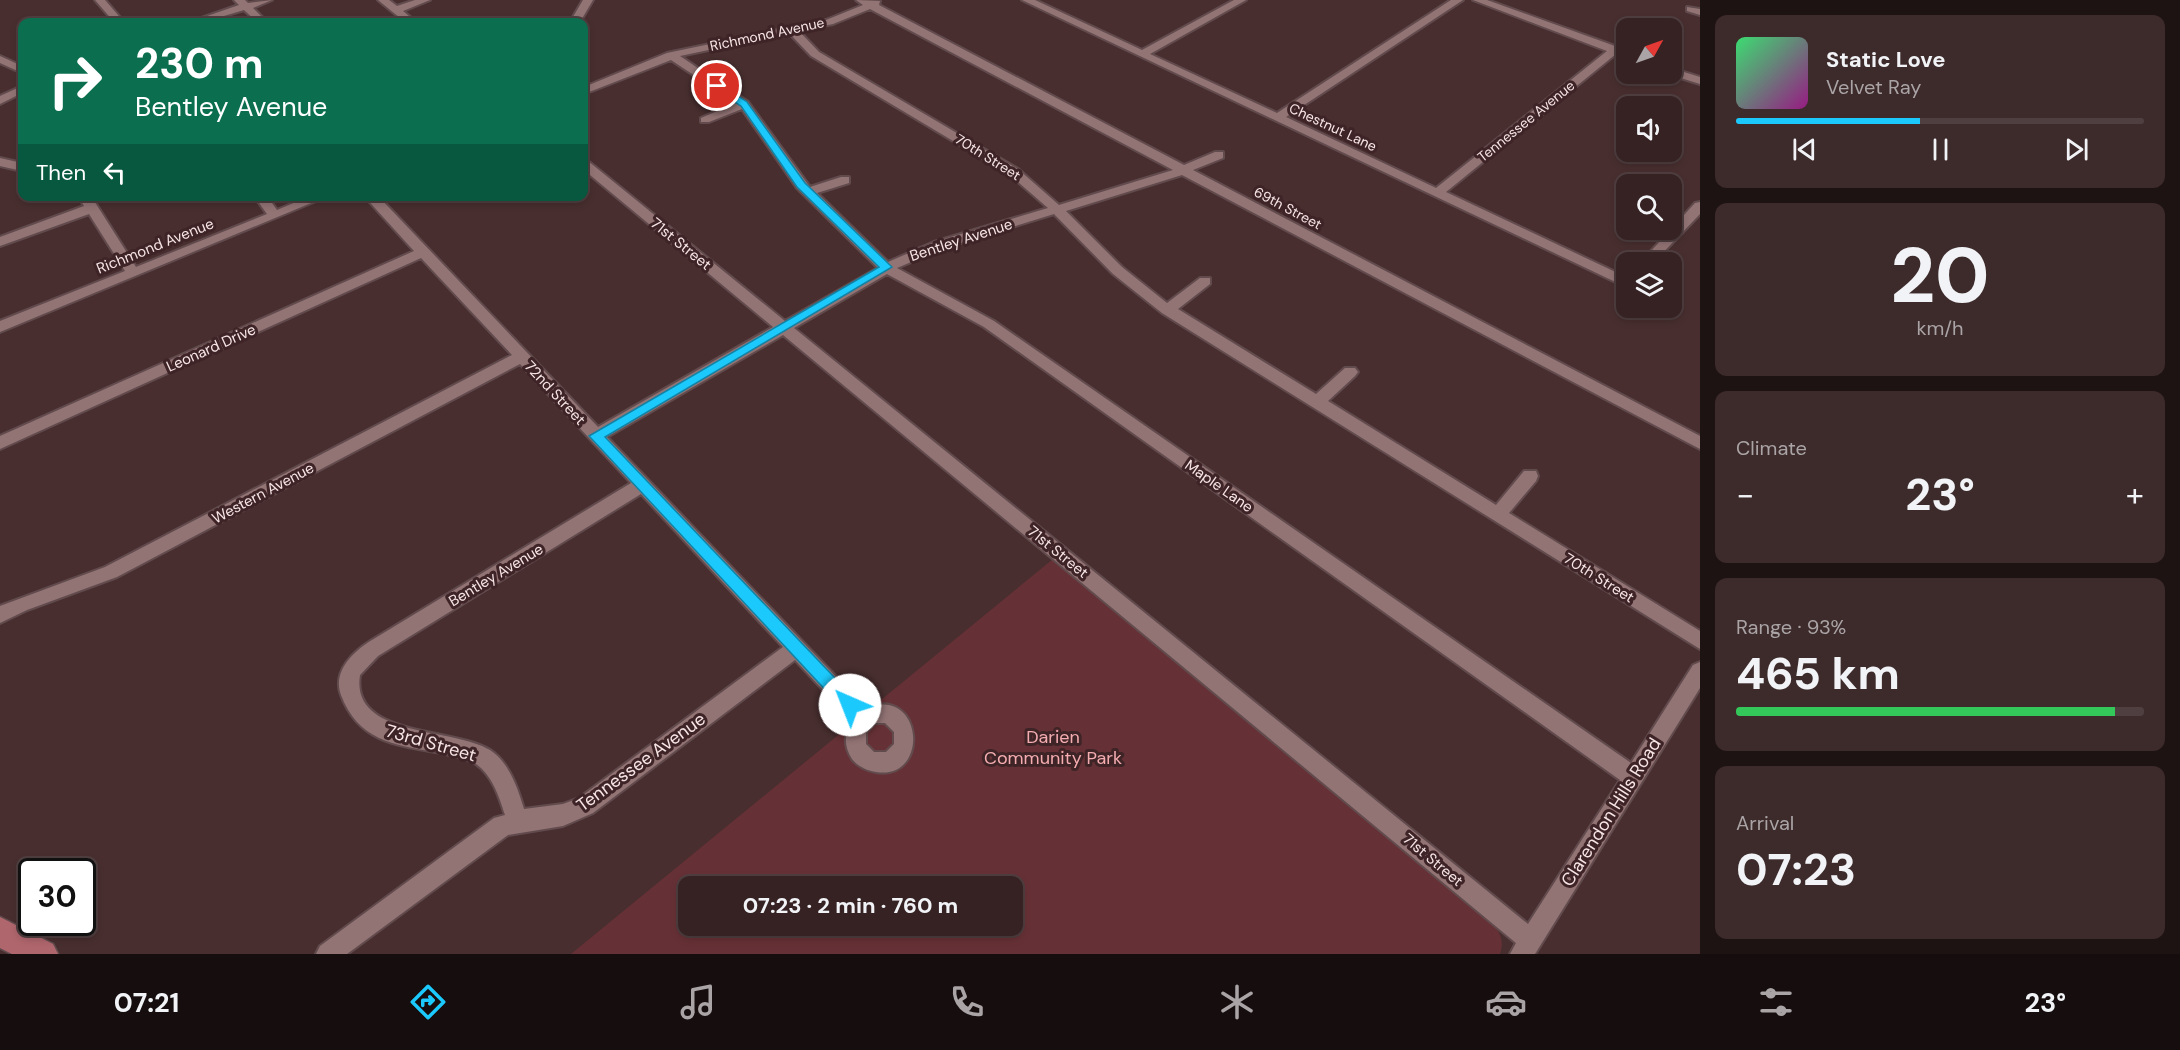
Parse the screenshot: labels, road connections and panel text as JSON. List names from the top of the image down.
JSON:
{
  "streets": {
    "street": [
      "Richmond Avenue",
      "Tennessee Avenue",
      "Chestnut Lane",
      "70th Street",
      "69th Street",
      "Bentley Avenue",
      "71st Street",
      "Leonard Drive",
      "72nd Street",
      "Maple Lane",
      "Western Avenue",
      "73rd Street",
      "Clarendon Hills Road"
    ]
  },
  "crossings": [
    ["Richmond Avenue", "70th Street"],
    ["Richmond Avenue", "69th Street"],
    ["Richmond Avenue", "Maple Lane"],
    ["Tennessee Avenue", "Chestnut Lane"],
    ["Tennessee Avenue", "72nd Street"],
    ["Tennessee Avenue", "73rd Street"],
    ["70th Street", "Bentley Avenue"],
    ["69th Street", "Bentley Avenue"],
    ["Bentley Avenue", "71st Street"],
    ["Bentley Avenue", "72nd Street"],
    ["Bentley Avenue", "Maple Lane"],
    ["Bentley Avenue", "73rd Street"],
    ["71st Street", "Clarendon Hills Road"],
    ["Leonard Drive", "72nd Street"],
    ["72nd Street", "Western Avenue"],
    ["Maple Lane", "Clarendon Hills Road"]
  ],
  "parks": ["Darien Community Park"],
  "north": "top right",
  "page": {
    "turn": ["230 m", "Bentley Avenue"],
    "song": ["Static Love", "Velvet Ray"],
    "then": "Then",
    "tile": [
      ["20", "km/h"],
      "Climate",
      ["Range · 93%", "465 km"],
      ["Arrival", "07:23"]
    ],
    "heat": ["−", "23°", "+"],
    "limit": "30",
    "trip": "07:23 · 2 min · 760 m",
    "tabs": ["07:21", "23°"]
  }
}
